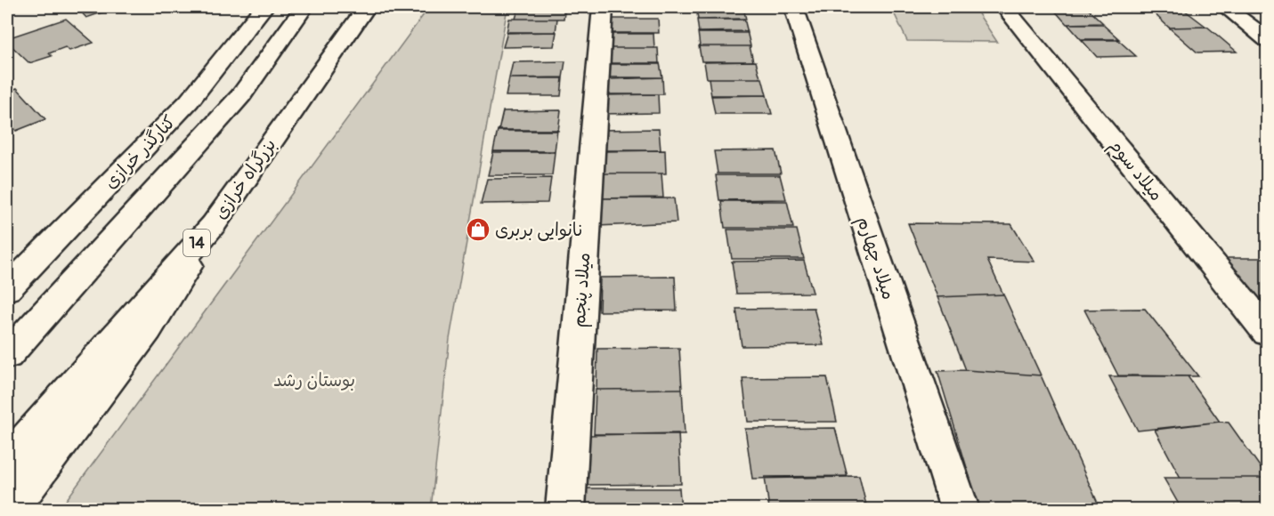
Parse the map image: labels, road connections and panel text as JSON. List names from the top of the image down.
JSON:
{
  "streets": {
    "main road": [
      "کنارگذر خرازی",
      "میلاد سوم",
      "بزرگراه خرازی",
      "14",
      "میلاد چهارم",
      "میلاد پنجم"
    ]
  },
  "parks": ["بوستان رشد"],
  "places": {
    "shop": ["نانوایی بربری"]
  }
}
